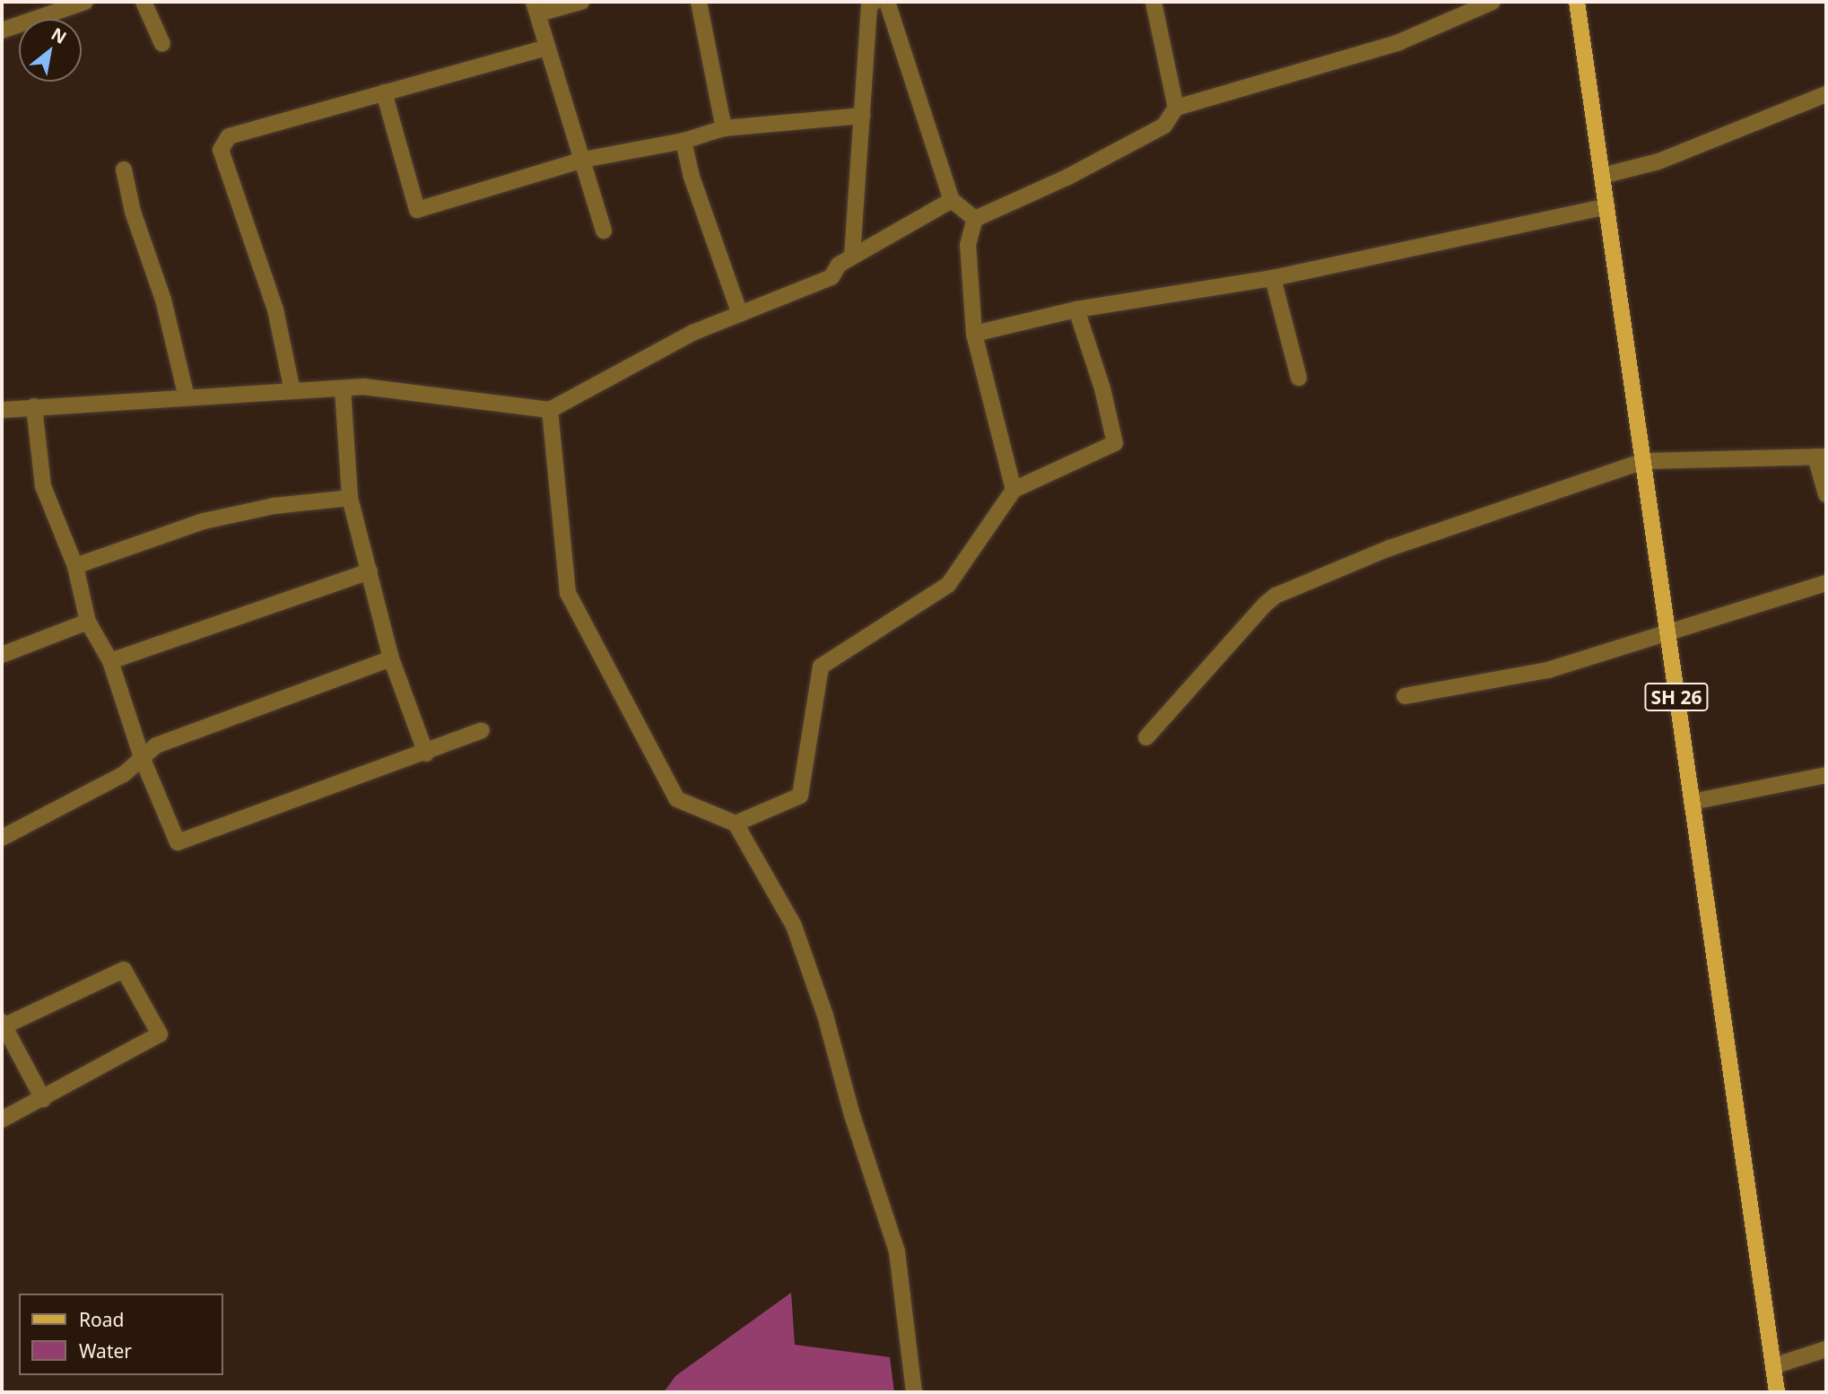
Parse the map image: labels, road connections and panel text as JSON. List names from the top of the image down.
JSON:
{
  "streets": {
    "main road": ["SH 26"]
  },
  "legend": ["Road", "Water"],
  "north": "top right"
}
